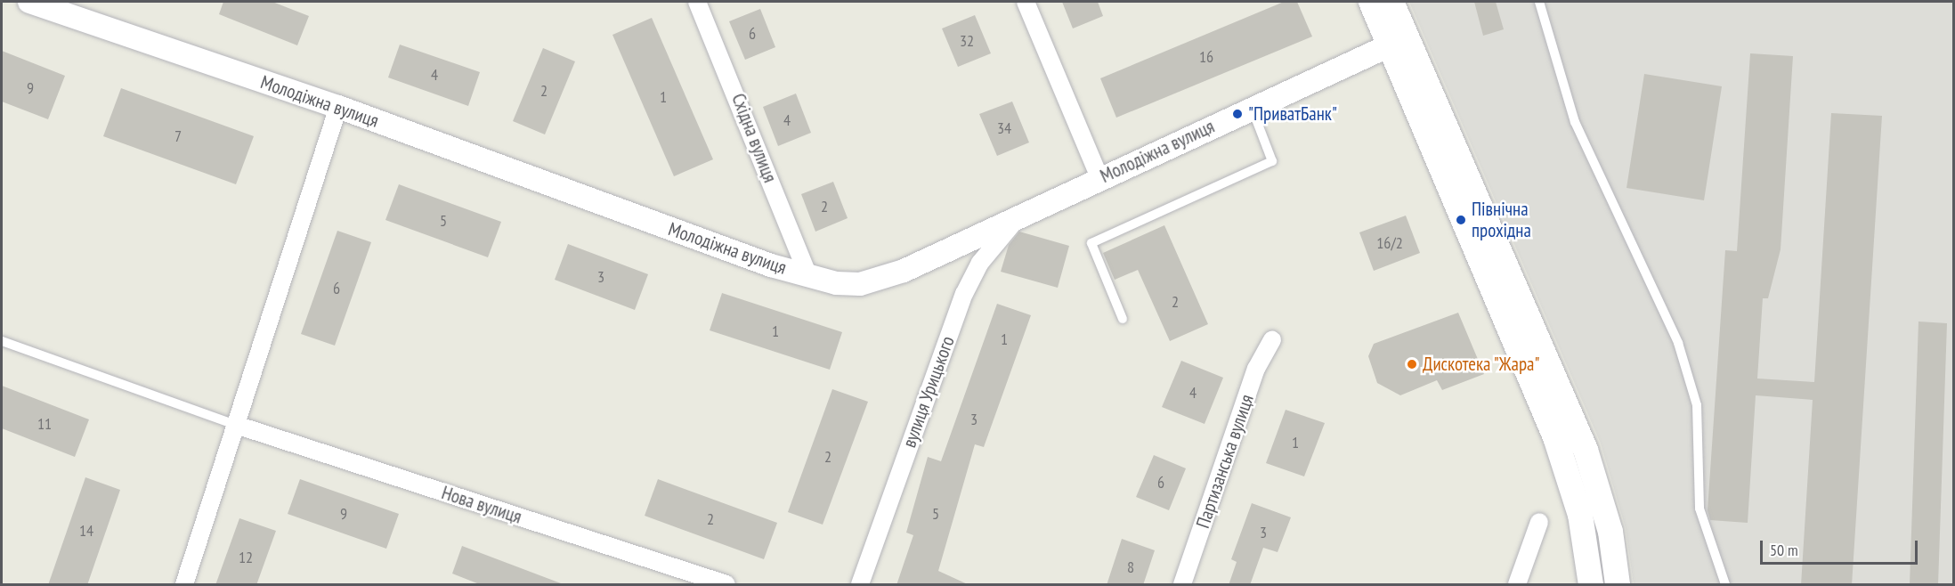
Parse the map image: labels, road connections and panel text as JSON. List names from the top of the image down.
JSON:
{
  "streets": {
    "street": [
      "Молодіжна вулиця",
      "Східна вулиця",
      "вулиця Урицького",
      "Партизанська вулиця",
      "Нова вулиця"
    ]
  },
  "crossings": [
    ["Молодіжна вулиця", "Східна вулиця"],
    ["Молодіжна вулиця", "вулиця Урицького"]
  ],
  "places": ["\"ПриватБанк\"", "Північна прохідна", "Дискотека \"Жара\""],
  "house_numbers": [
    "6",
    "32",
    "16",
    "4",
    "9",
    "2",
    "1",
    "4",
    "34",
    "7",
    "2",
    "5",
    "16/2",
    "3",
    "6",
    "2",
    "1",
    "1",
    "4",
    "3",
    "11",
    "1",
    "2",
    "6",
    "9",
    "5",
    "2",
    "14",
    "3",
    "12",
    "8"
  ],
  "scale_bar": "50 m"
}
